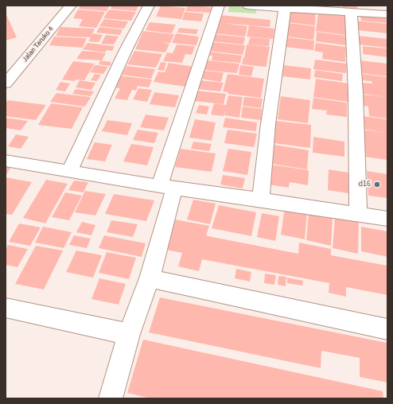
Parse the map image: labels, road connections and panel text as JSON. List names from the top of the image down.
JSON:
{
  "streets": {
    "street": ["Jalan Taruko 4"]
  },
  "places": ["d16"]
}
